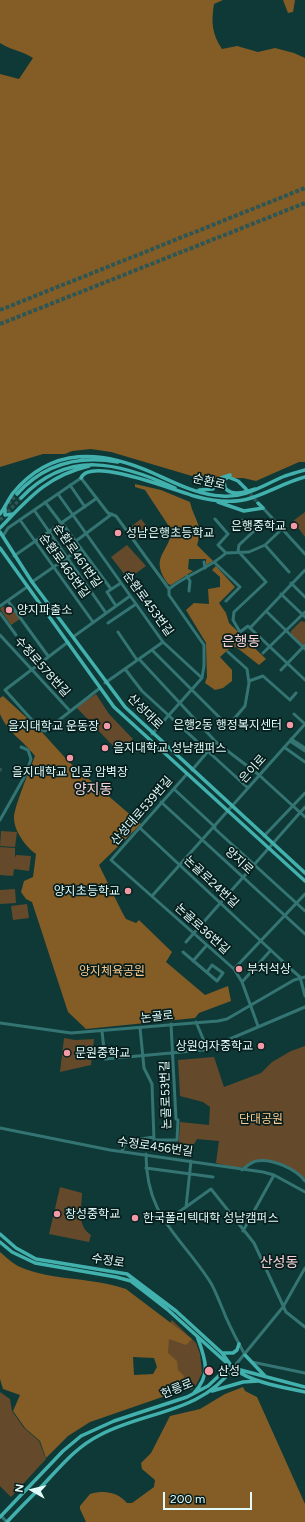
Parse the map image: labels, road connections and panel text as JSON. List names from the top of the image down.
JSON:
{
  "streets": {
    "main road": [
      "순환로",
      "산성대로",
      "수정로",
      "헌릉로"
    ],
    "street": [
      "순환로461번길",
      "순환로465번길",
      "순환로453번길",
      "수정로578번길",
      "은이로",
      "산성대로539번길",
      "양지로",
      "논골로24번길",
      "논골로36번길",
      "논골로",
      "논골로53번길",
      "수정로456번길"
    ]
  },
  "crossings": [
    ["순환로461번길", "순환로453번길"],
    ["산성대로", "은이로"],
    ["산성대로", "산성대로539번길"],
    ["은이로", "양지로"],
    ["은이로", "논골로24번길"],
    ["은이로", "논골로36번길"],
    ["산성대로539번길", "양지로"],
    ["산성대로539번길", "논골로24번길"],
    ["산성대로539번길", "논골로36번길"],
    ["논골로24번길", "논골로"],
    ["논골로36번길", "논골로"],
    ["논골로", "논골로53번길"],
    ["수정로", "헌릉로"]
  ],
  "districts": ["은행동", "양지동", "산성동"],
  "parks": ["양지체육공원", "단대공원"],
  "places": [
    "은행중학교",
    "성남은행초등학교",
    "양지파출소",
    "은행2동 행정복지센터",
    "을지대학교 운동장",
    "을지대학교 성남캠퍼스",
    "을지대학교 인공 암벽장",
    "양지초등학교",
    "부처석상",
    "상원여자중학교",
    "문원중학교",
    "창성중학교",
    "한국폴리텍대학 성남캠퍼스",
    "산성"
  ],
  "scale_bar": "200 m",
  "north": "left"
}
